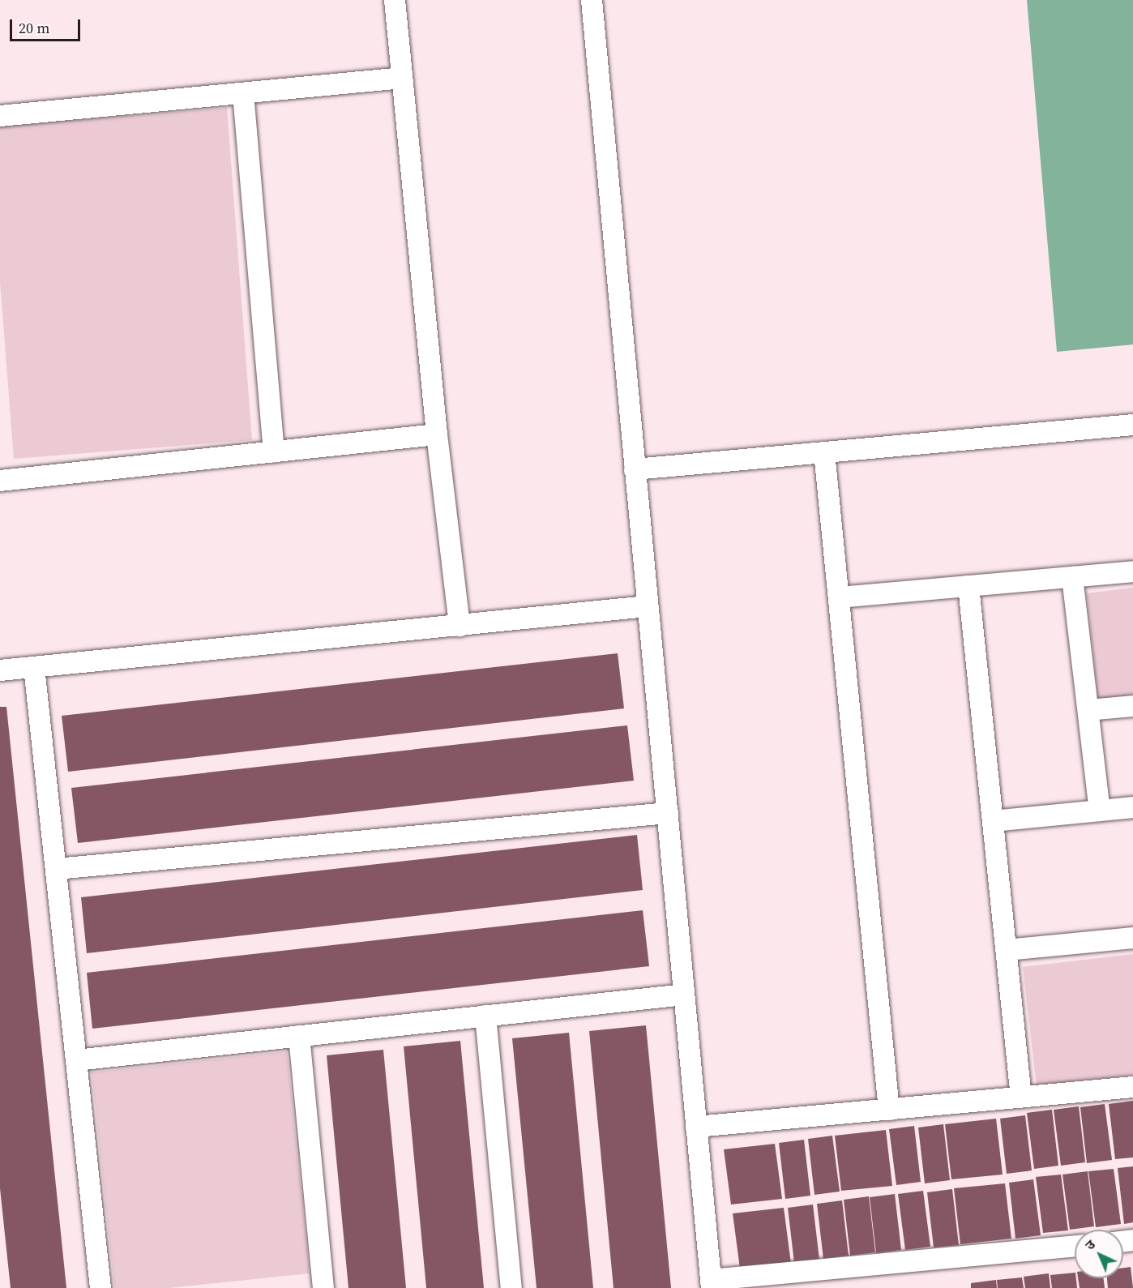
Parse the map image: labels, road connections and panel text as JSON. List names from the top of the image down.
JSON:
{
  "scale_bar": "20 m",
  "north": "top left"
}
